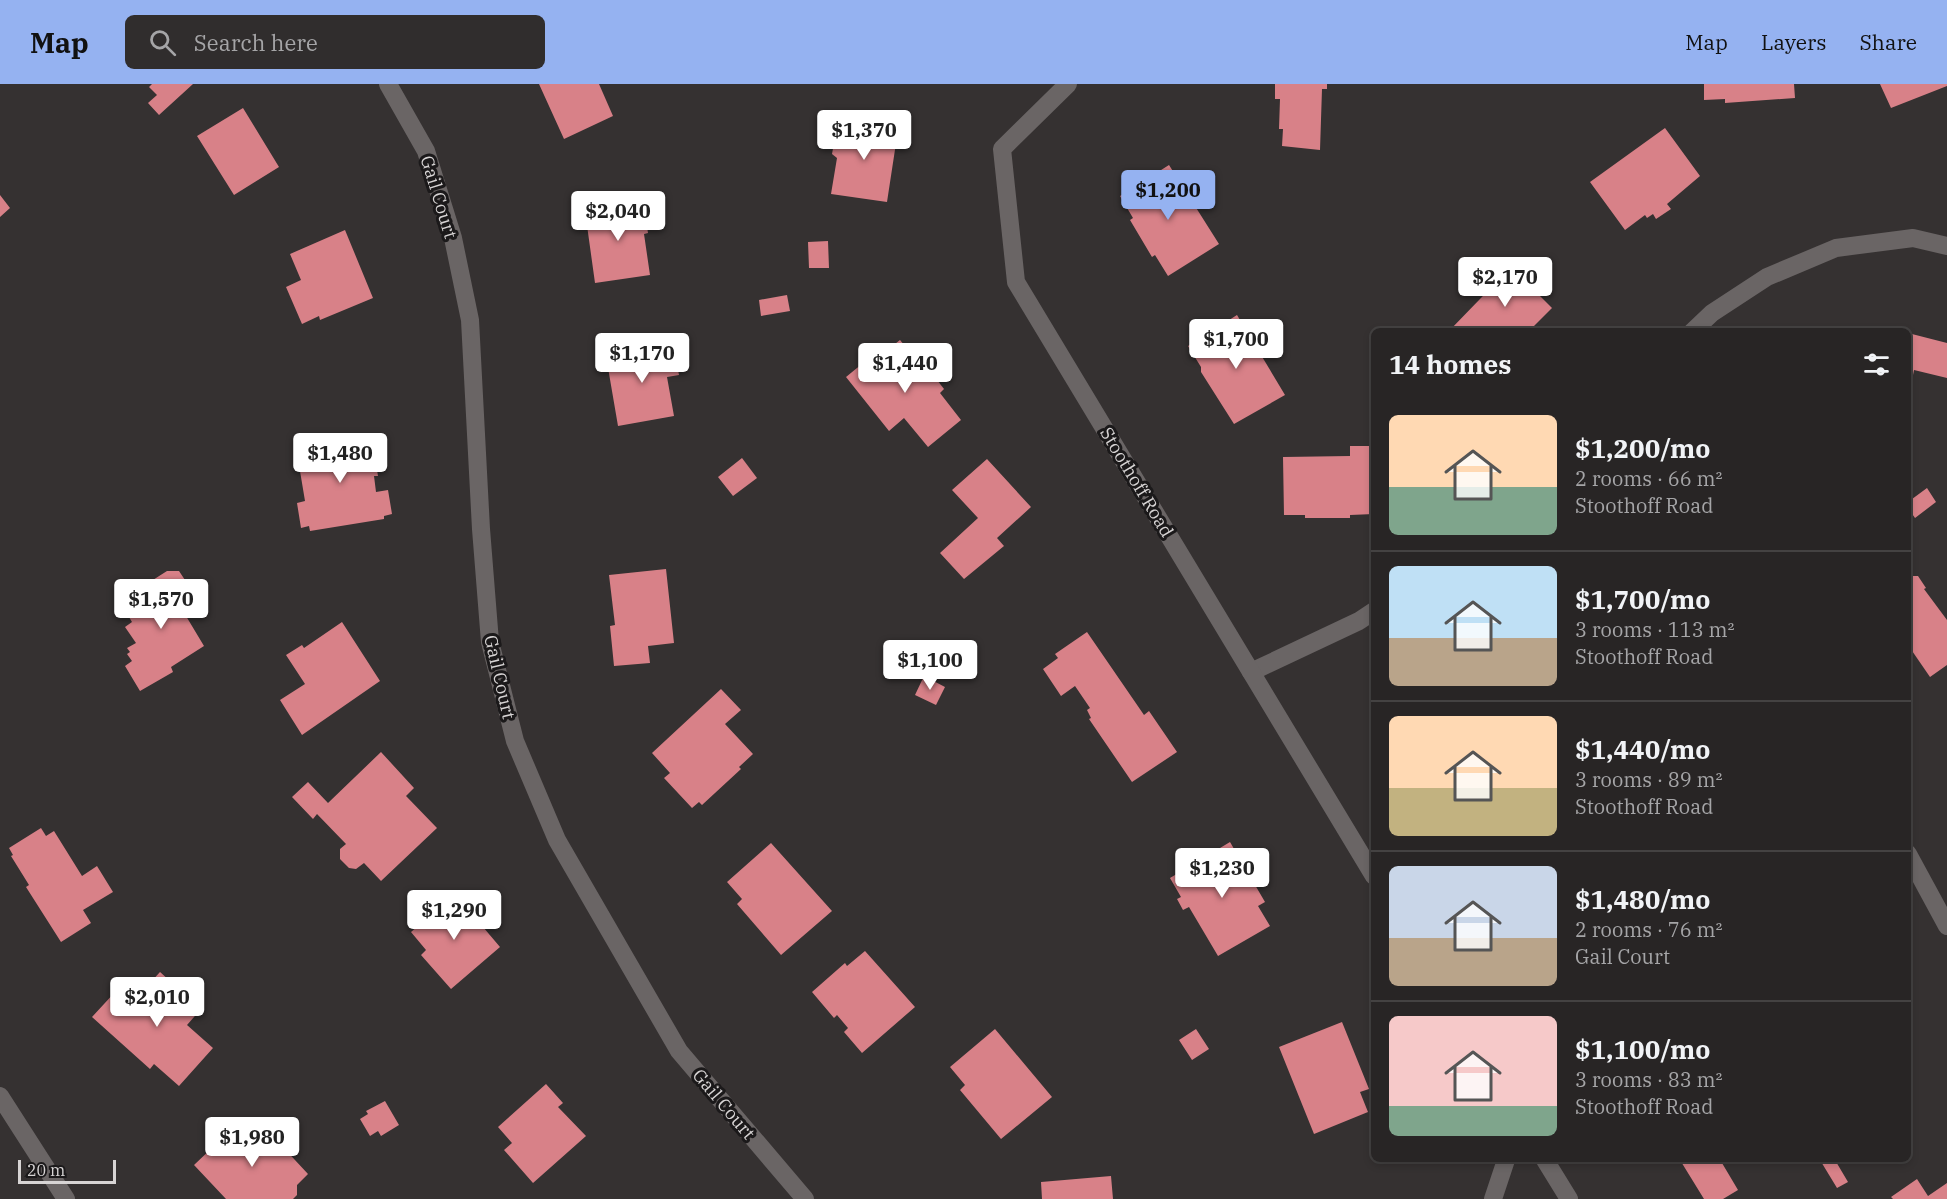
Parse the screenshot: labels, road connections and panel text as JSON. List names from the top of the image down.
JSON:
{
  "streets": {
    "street": ["Gail Court", "Stoothoff Road"]
  },
  "scale_bar": "20 m",
  "page": {
    "header": "Map",
    "search": "Search here",
    "nav": ["Map", "Layers", "Share"],
    "price": [
      "$1,370",
      "$1,200",
      "$2,040",
      "$2,170",
      "$1,700",
      "$1,170",
      "$1,440",
      "$1,480",
      "$1,570",
      "$1,100",
      "$1,230",
      "$1,290",
      "$2,010",
      "$1,980"
    ],
    "heading": "14 homes",
    "list": [
      {
        "name": "$1,200/mo",
        "note": "2 rooms · 66 m² · Stoothoff Road"
      },
      {
        "name": "$1,700/mo",
        "note": "3 rooms · 113 m² · Stoothoff Road"
      },
      {
        "name": "$1,440/mo",
        "note": "3 rooms · 89 m² · Stoothoff Road"
      },
      {
        "name": "$1,480/mo",
        "note": "2 rooms · 76 m² · Gail Court"
      },
      {
        "name": "$1,100/mo",
        "note": "3 rooms · 83 m² · Stoothoff Road"
      }
    ],
    "scale": "20 m"
  }
}
